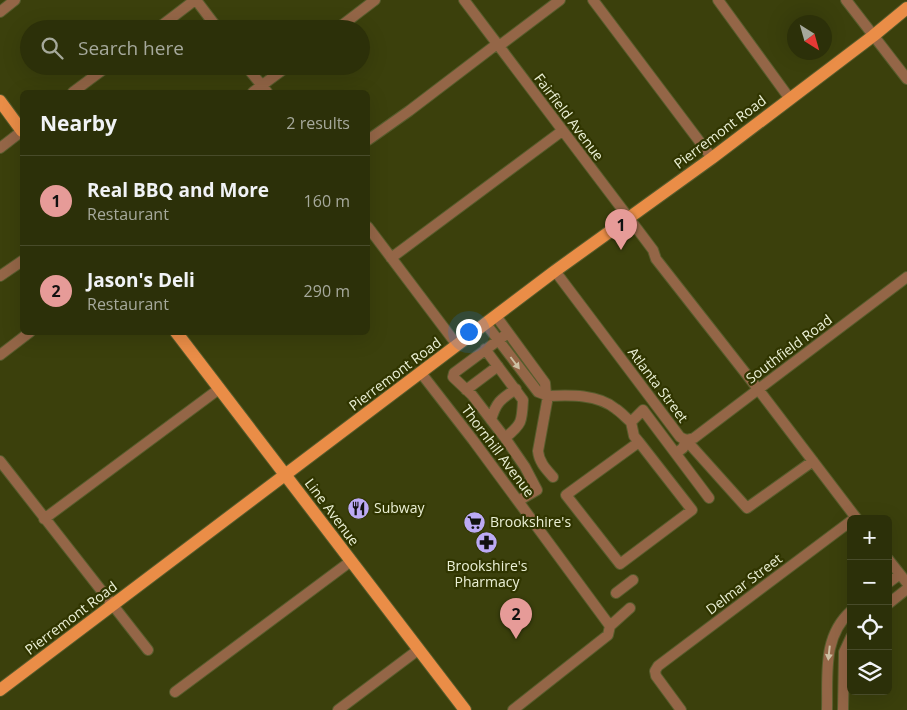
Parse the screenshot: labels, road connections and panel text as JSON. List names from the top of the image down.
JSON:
{
  "streets": {
    "main road": ["Pierremont Road", "Line Avenue"],
    "street": [
      "Fairfield Avenue",
      "Southfield Road",
      "Atlanta Street",
      "Thornhill Avenue",
      "Delmar Street"
    ]
  },
  "crossings": [
    ["Fairfield Avenue", "Pierremont Road"],
    ["Fairfield Avenue", "Southfield Road"],
    ["Fairfield Avenue", "Atlanta Street"],
    ["Pierremont Road", "Atlanta Street"],
    ["Pierremont Road", "Thornhill Avenue"],
    ["Pierremont Road", "Line Avenue"],
    ["Southfield Road", "Atlanta Street"]
  ],
  "places": {
    "restaurant": ["Subway"],
    "supermarket": ["Brookshire's"],
    "pharmacy": ["Brookshire's Pharmacy"]
  },
  "north": "bottom right",
  "page": {
    "search": "Search here",
    "heading": ["Nearby", "2 results"],
    "list": [
      {
        "mark": "1",
        "name": "Real BBQ and More",
        "note": "Restaurant",
        "value": "160 m"
      },
      {
        "mark": "2",
        "name": "Jason's Deli",
        "note": "Restaurant",
        "value": "290 m"
      }
    ],
    "pins": ["1", "2"],
    "map_buttons": ["+", "−"]
  }
}
